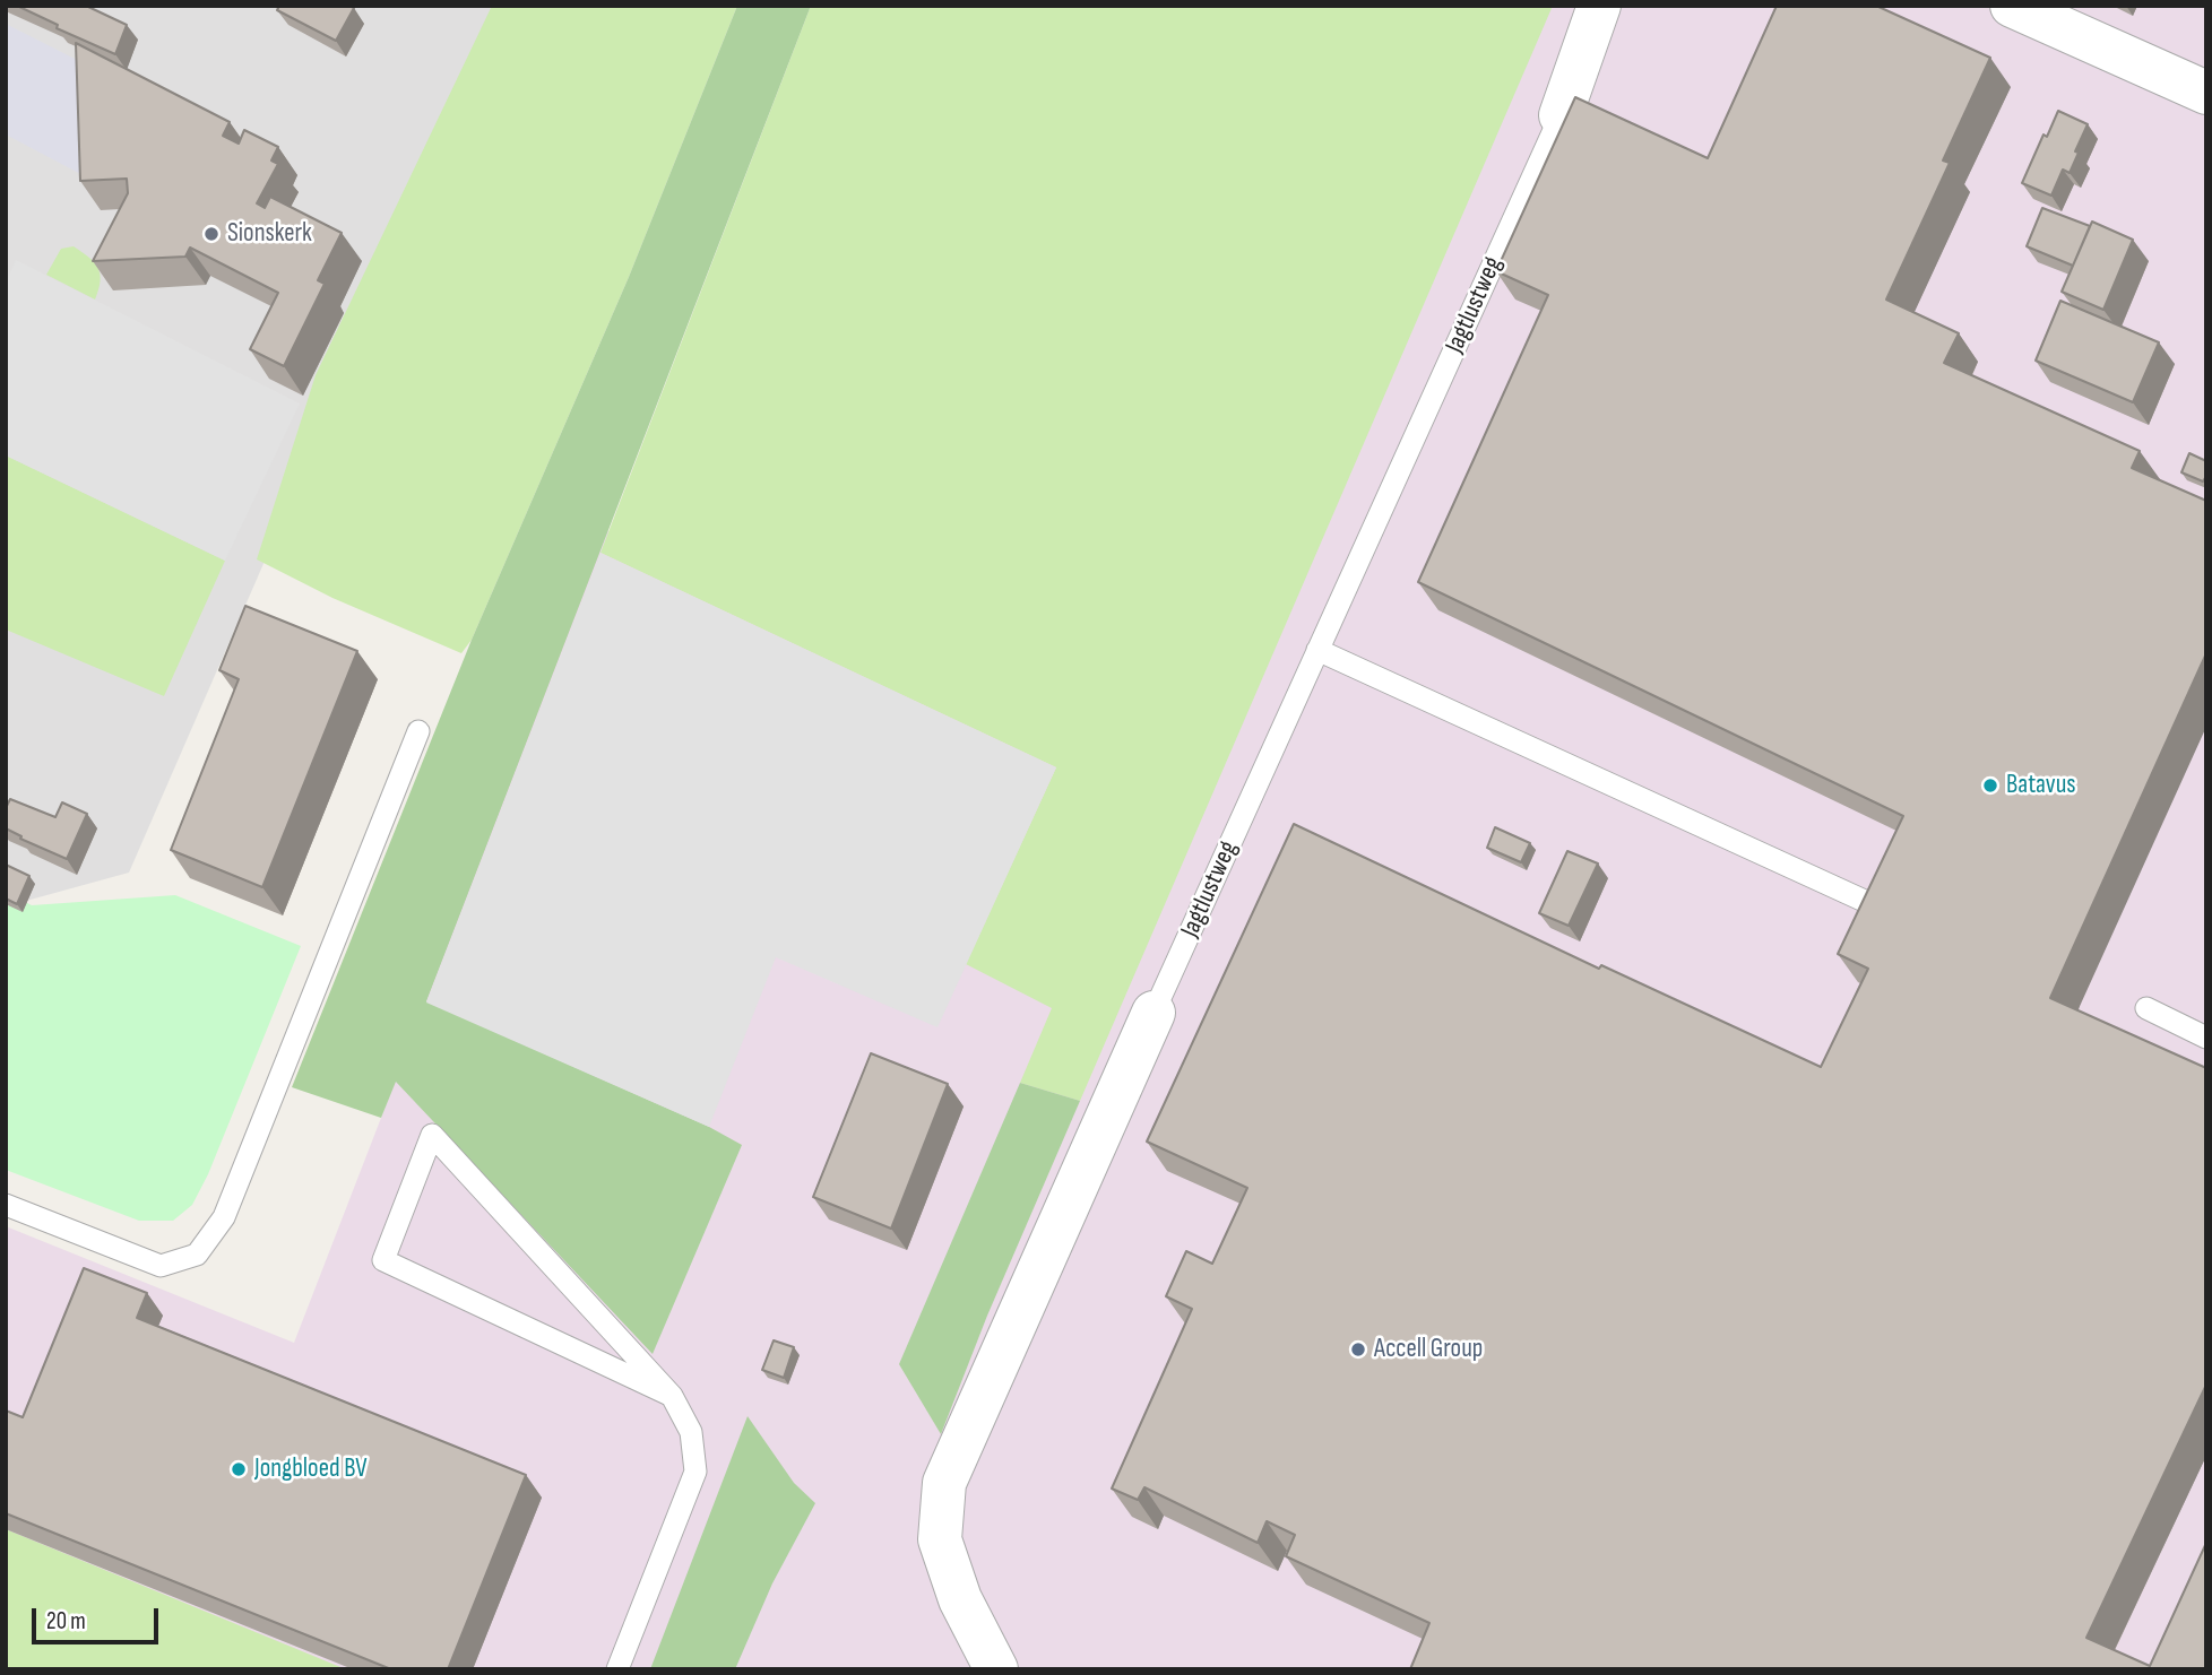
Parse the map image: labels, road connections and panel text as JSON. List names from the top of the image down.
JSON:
{
  "streets": {
    "street": ["Jagtlustweg"]
  },
  "places": [
    "Sionskerk",
    "Batavus",
    "Accell Group",
    "Jongbloed BV"
  ],
  "scale_bar": "20 m"
}
